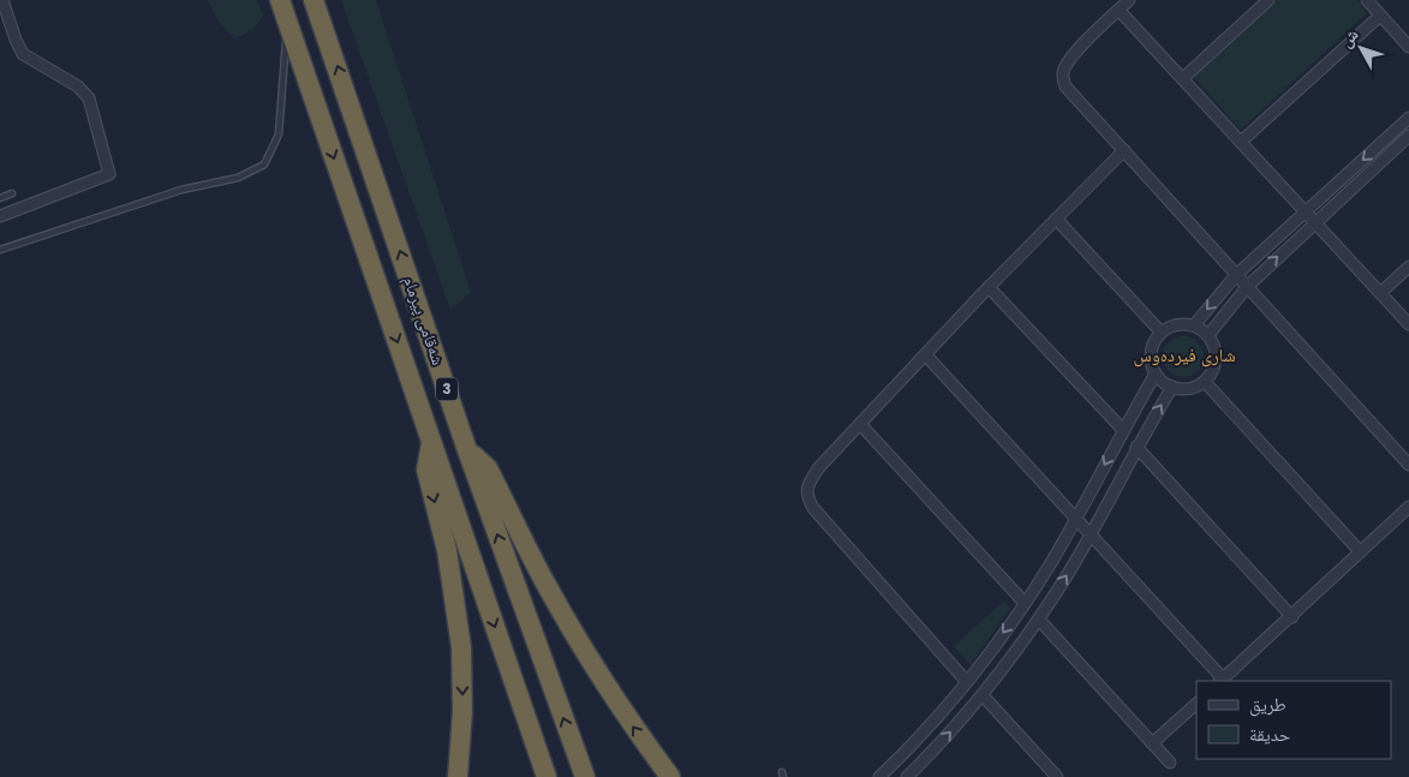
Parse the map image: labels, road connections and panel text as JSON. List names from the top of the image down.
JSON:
{
  "streets": {
    "highway": ["شەقامی پیرمام", "3"]
  },
  "districts": ["شاری فیردەوس"],
  "legend": ["طريق", "حديقة"],
  "north": "top left"
}
